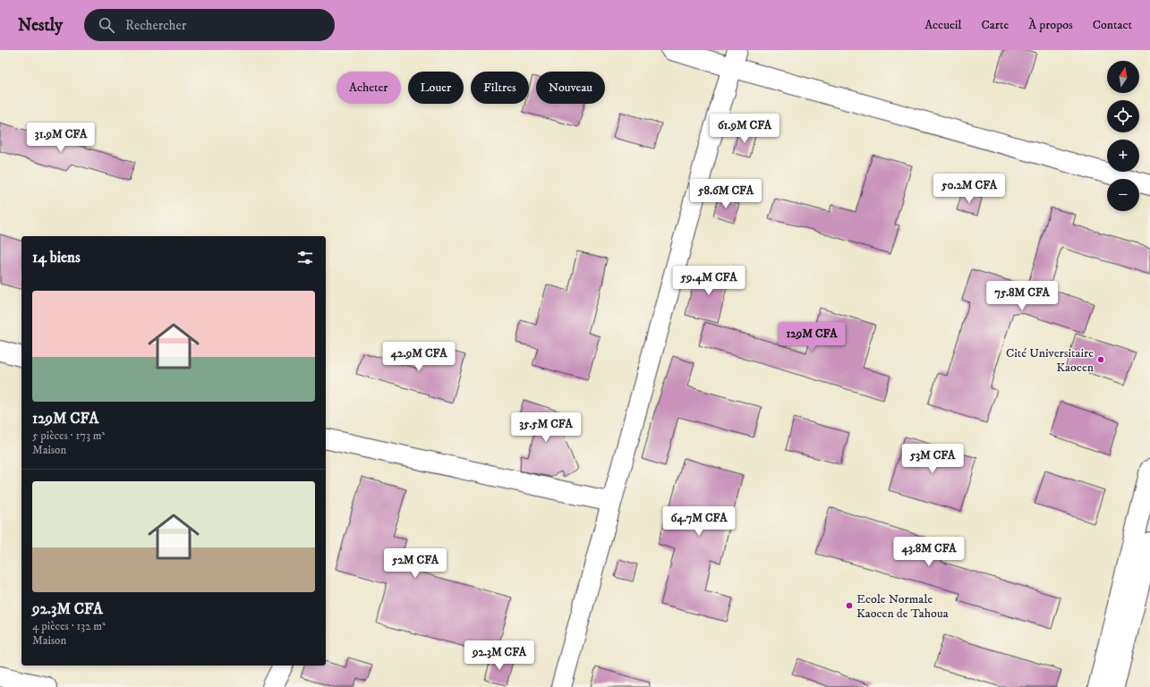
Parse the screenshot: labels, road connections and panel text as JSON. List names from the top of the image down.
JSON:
{
  "places": ["Cité Universitaire Kaocen", "Ecole Normale Kaocen de Tahoua"],
  "north": "top",
  "page": {
    "header": "Nestly",
    "search": "Rechercher",
    "nav": [
      "Accueil",
      "Carte",
      "À propos",
      "Contact"
    ],
    "map_buttons": ["+", "−"],
    "chip": [
      "Acheter",
      "Louer",
      "Filtres",
      "Nouveau"
    ],
    "price": [
      "61.9M CFA",
      "31.9M CFA",
      "50.2M CFA",
      "58.6M CFA",
      "59.4M CFA",
      "75.8M CFA",
      "129M CFA",
      "42.9M CFA",
      "35.5M CFA",
      "53M CFA",
      "64.7M CFA",
      "43.8M CFA",
      "52M CFA",
      "92.3M CFA"
    ],
    "heading": "14 biens",
    "list": [
      {
        "name": "129M CFA",
        "note": "5 pièces · 173 m² · Maison"
      },
      {
        "name": "92.3M CFA",
        "note": "4 pièces · 132 m² · Maison"
      }
    ]
  }
}
